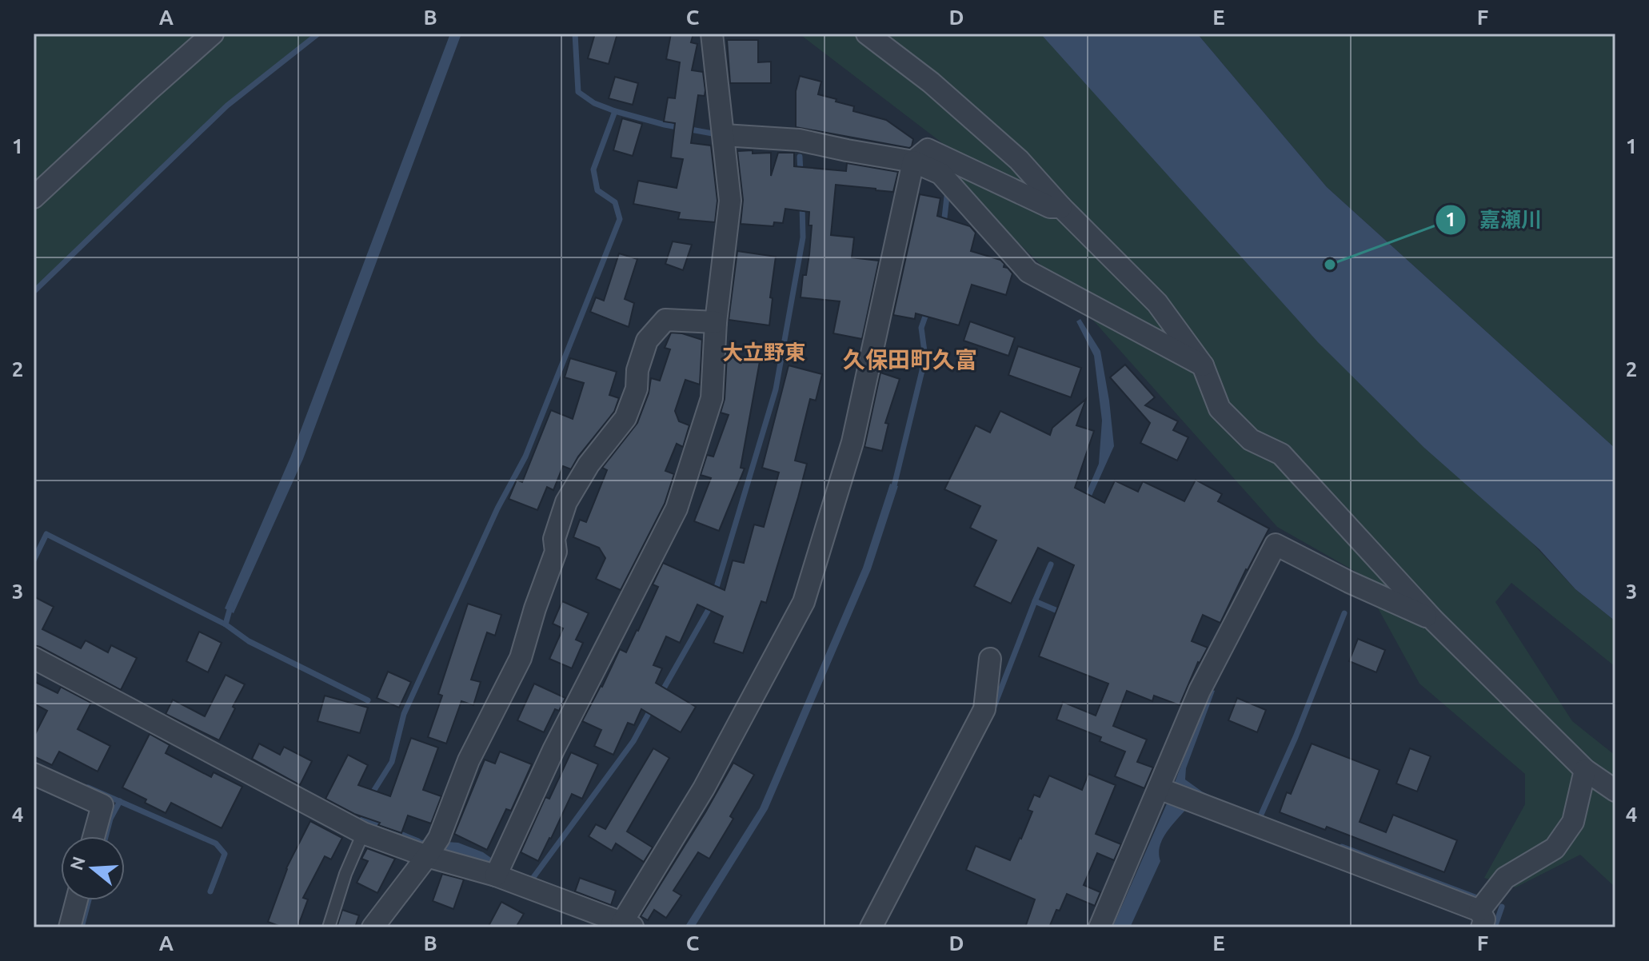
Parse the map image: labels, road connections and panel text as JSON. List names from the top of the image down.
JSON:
{
  "districts": ["大立野東", "久保田町久富"],
  "places": ["嘉瀬川"],
  "north": "left",
  "grid": {
    "columns": [
      "A",
      "B",
      "C",
      "D",
      "E",
      "F"
    ],
    "rows": [
      "1",
      "2",
      "3",
      "4"
    ]
  }
}
